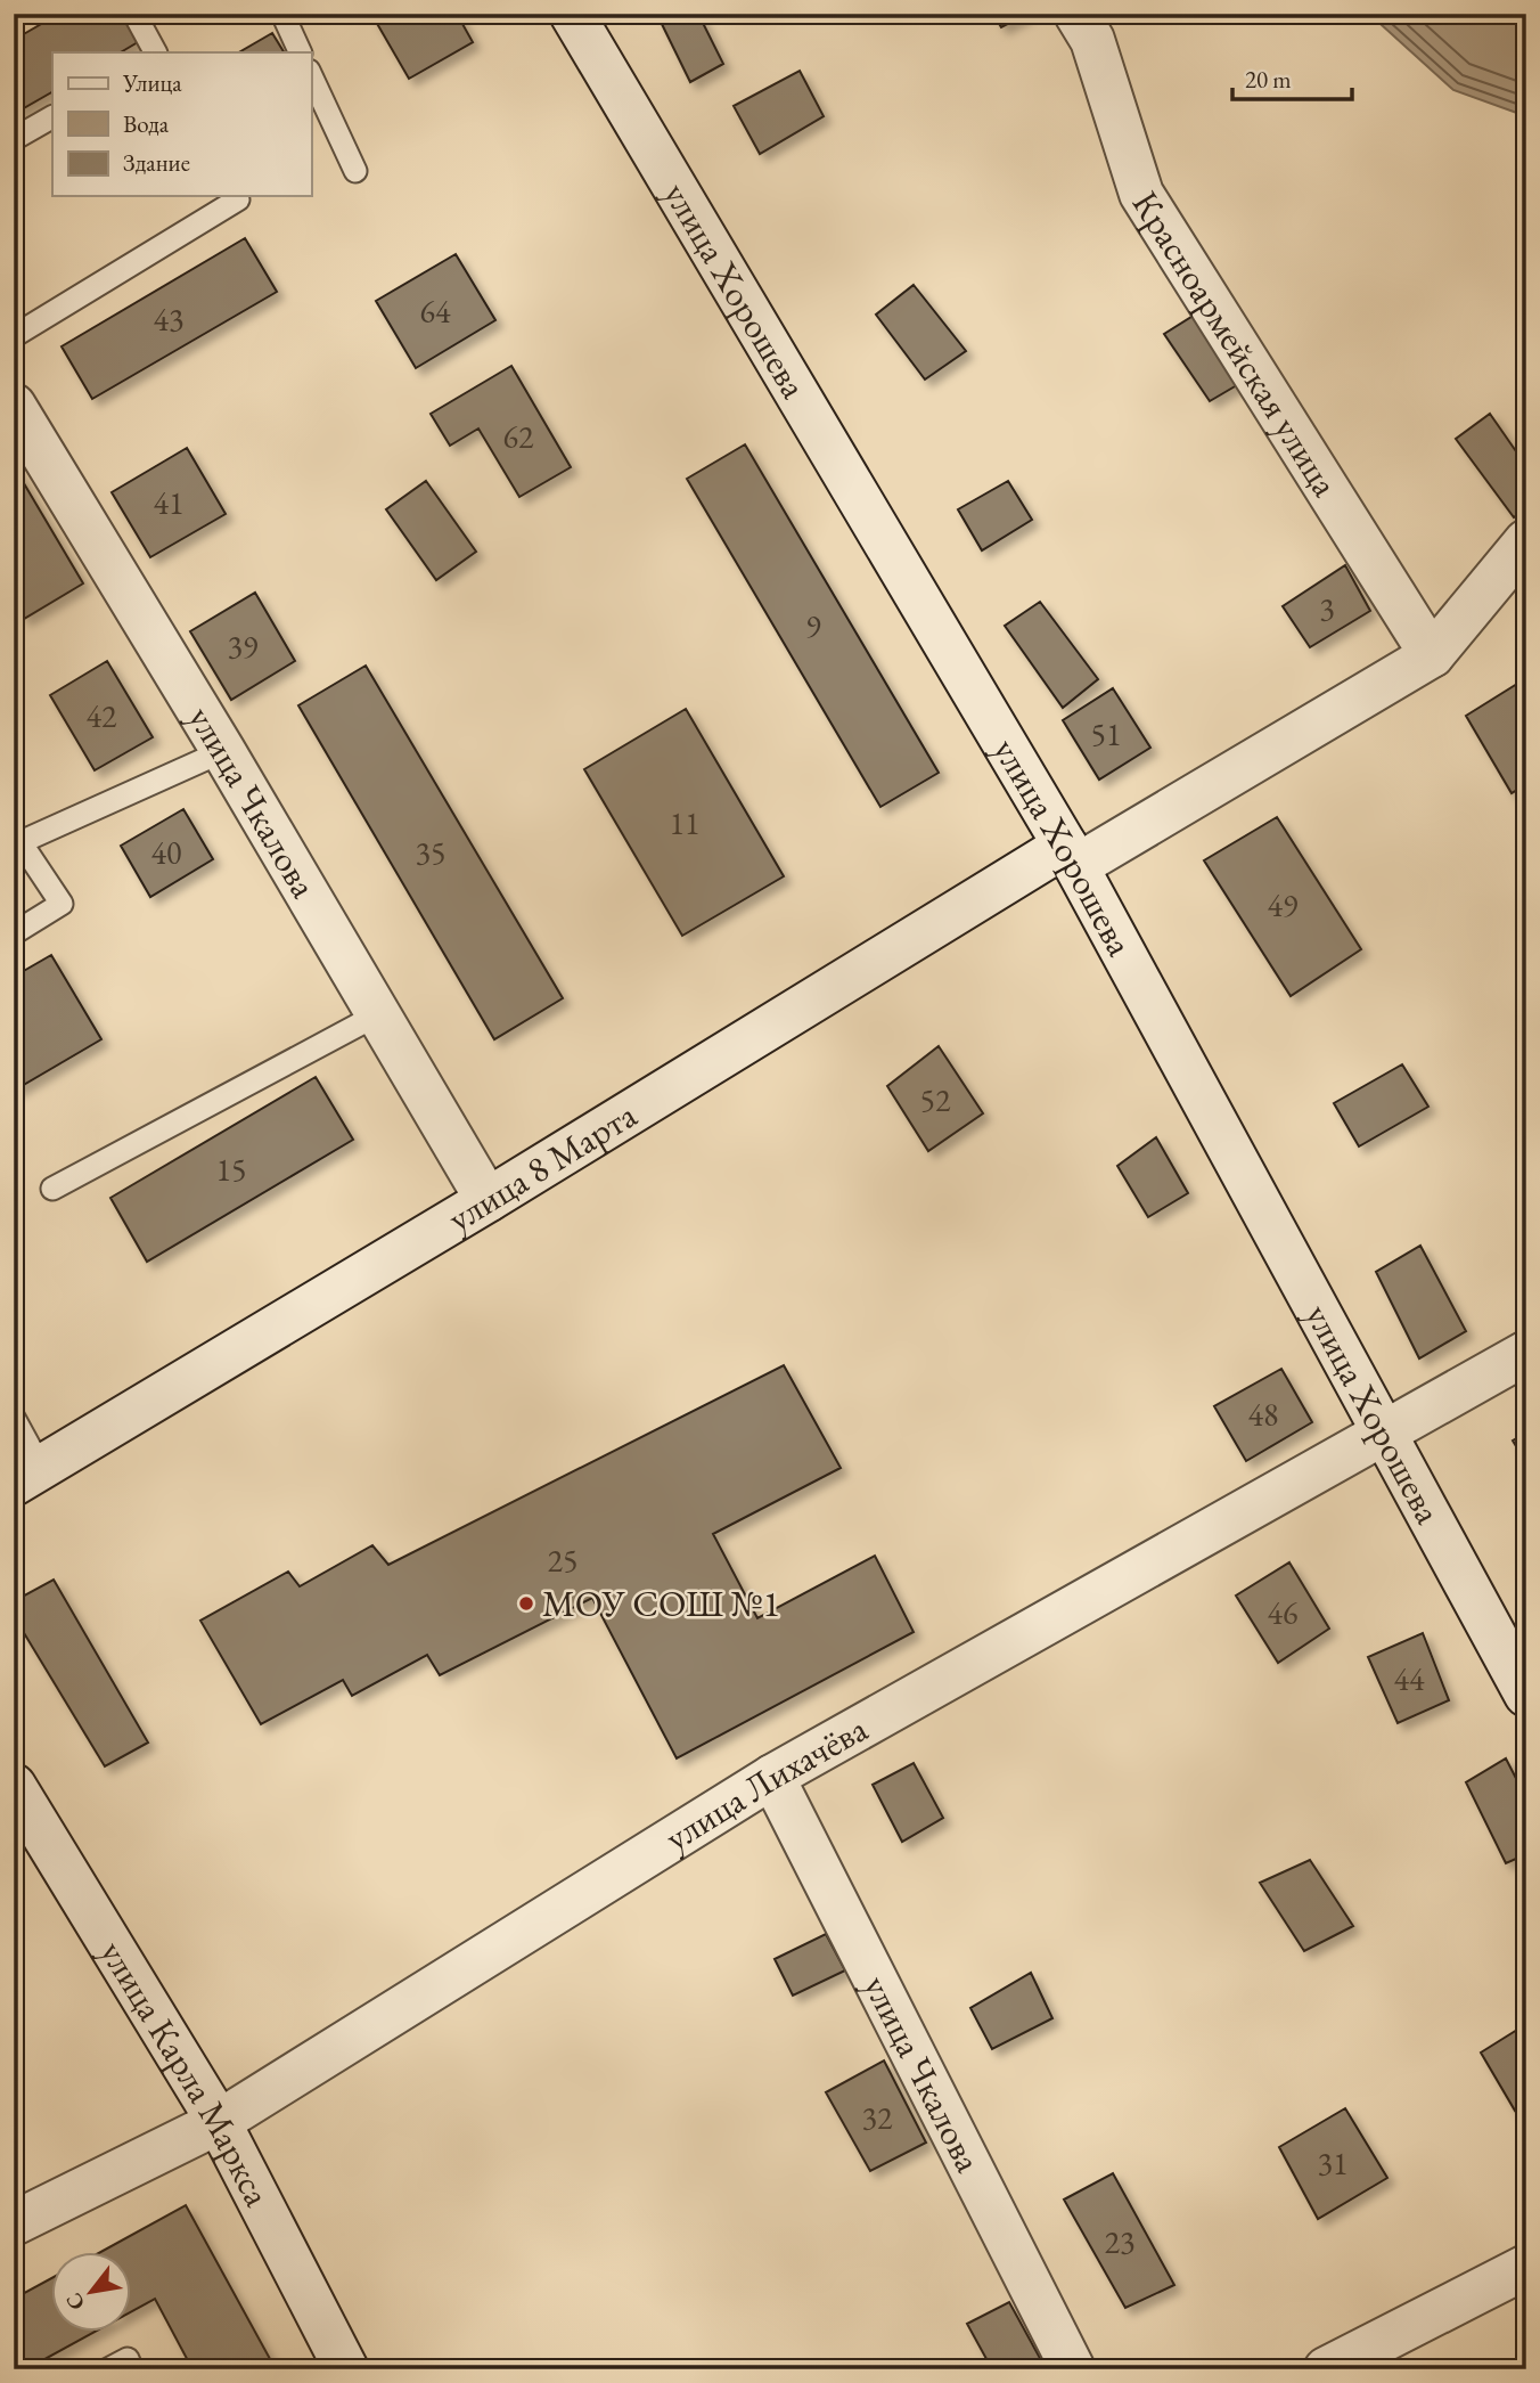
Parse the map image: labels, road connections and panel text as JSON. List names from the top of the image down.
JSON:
{
  "streets": {
    "street": [
      "улица Хорошева",
      "Красноармейская улица",
      "улица Чкалова",
      "улица 8 Марта",
      "улица Лихачёва",
      "улица Карла Маркса"
    ]
  },
  "crossings": [
    ["улица Хорошева", "улица 8 Марта"],
    ["улица Хорошева", "улица Лихачёва"],
    ["Красноармейская улица", "улица 8 Марта"],
    ["улица Чкалова", "улица 8 Марта"],
    ["улица Чкалова", "улица Лихачёва"],
    ["улица Лихачёва", "улица Карла Маркса"]
  ],
  "places": ["МОУ СОШ №1"],
  "house_numbers": [
    "64",
    "43",
    "62",
    "41",
    "3",
    "9",
    "39",
    "42",
    "51",
    "11",
    "40",
    "35",
    "49",
    "52",
    "15",
    "48",
    "25",
    "46",
    "44",
    "32",
    "31",
    "23"
  ],
  "legend": ["Улица", "Вода", "Здание"],
  "scale_bar": "20 m",
  "north": "bottom left"
}
